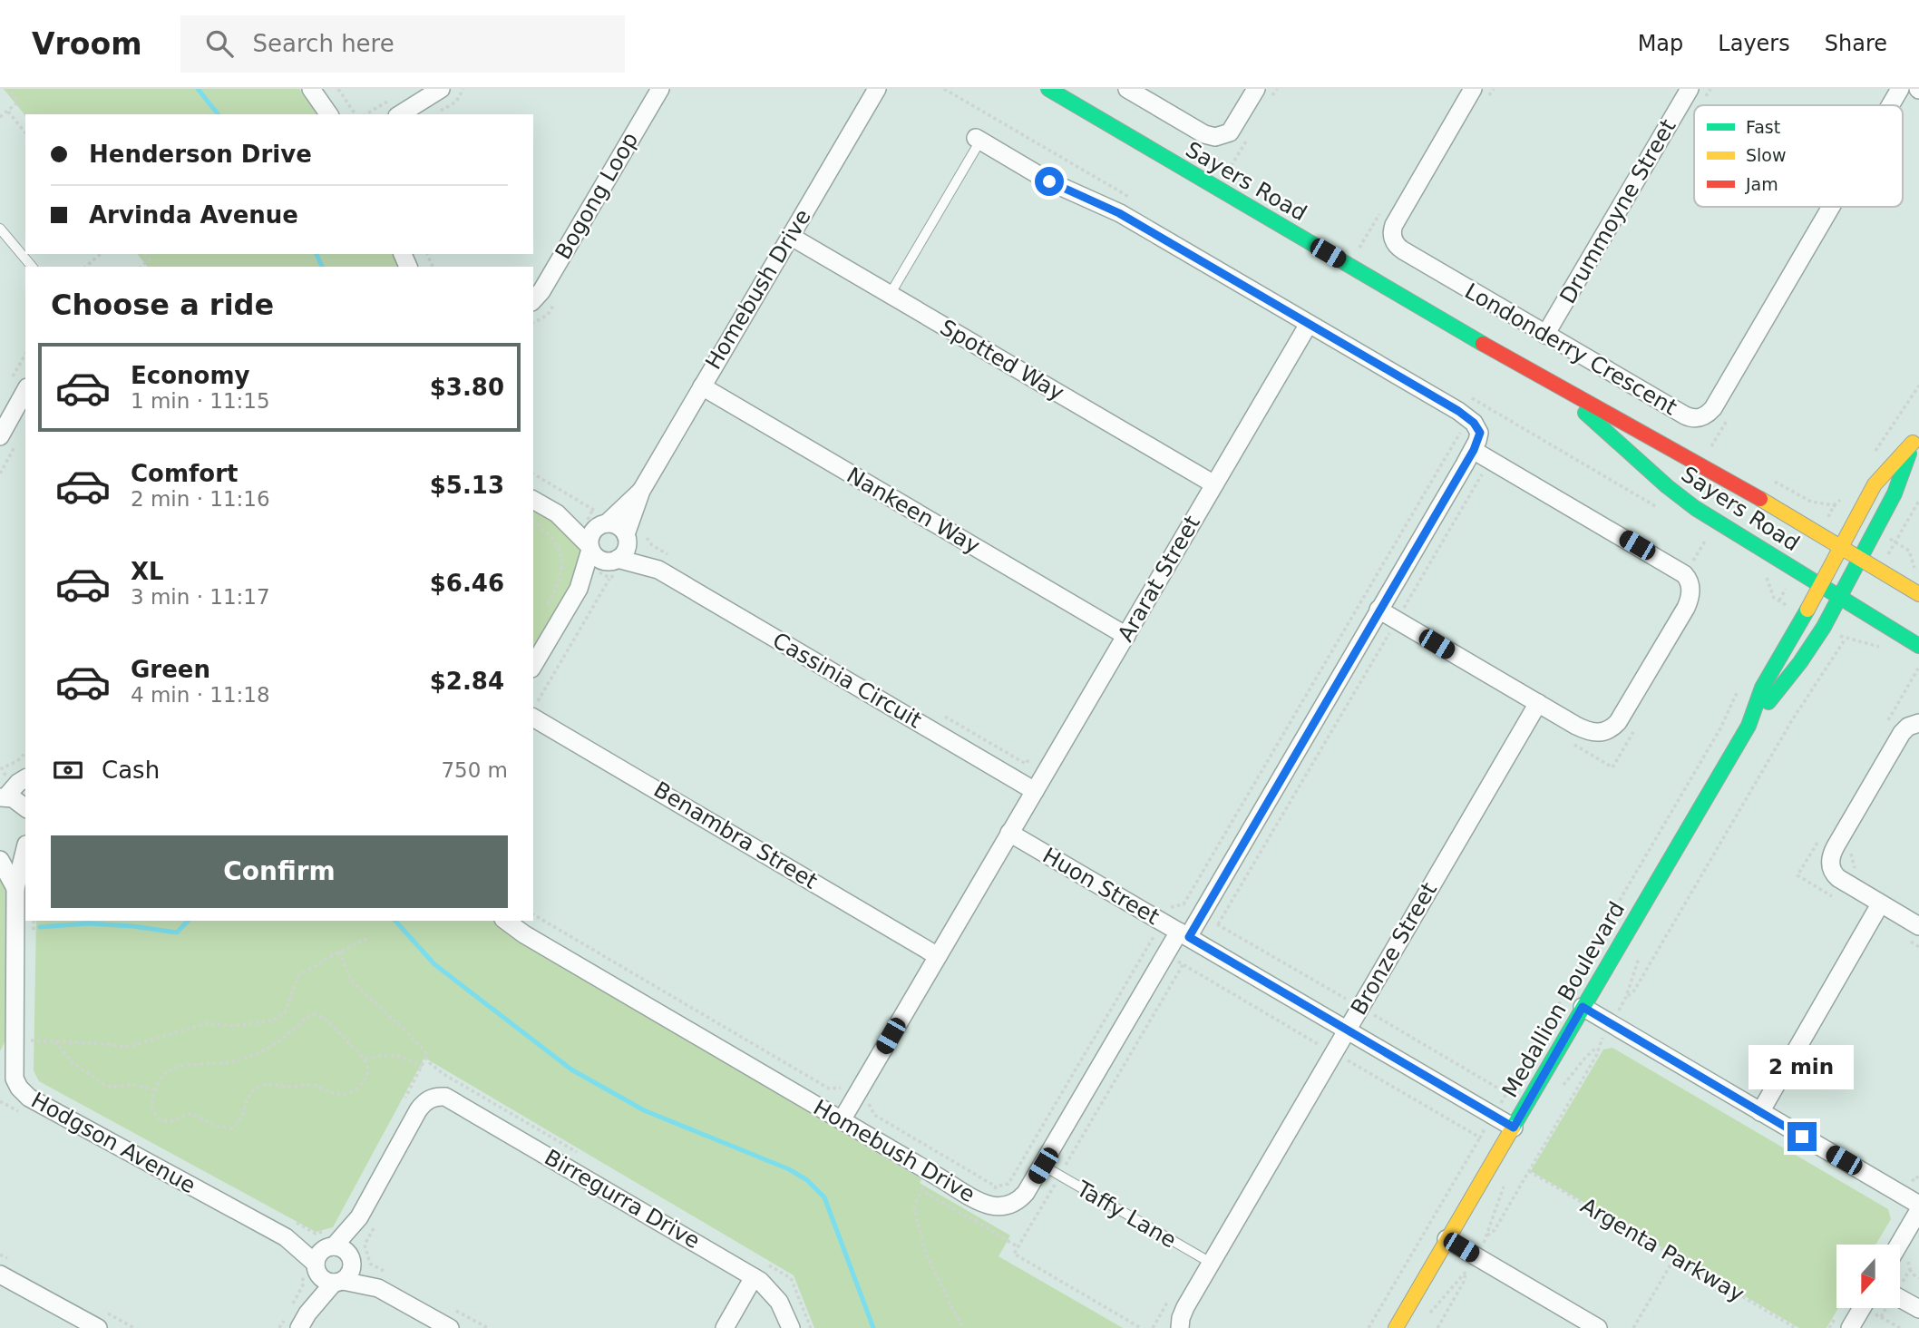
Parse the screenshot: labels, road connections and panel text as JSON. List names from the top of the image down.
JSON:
{
  "streets": {
    "street": [
      "Sayers Road",
      "Bogong Loop",
      "Drummoyne Street",
      "Homebush Drive",
      "Londonderry Crescent",
      "Spotted Way",
      "Nankeen Way",
      "Ararat Street",
      "Cassinia Circuit",
      "Benambra Street",
      "Huon Street",
      "Bronze Street",
      "Medallion Boulevard",
      "Hodgson Avenue",
      "Birregurra Drive"
    ],
    "lane": ["Taffy Lane"],
    "path": ["Argenta Parkway"]
  },
  "crossings": [
    ["Sayers Road", "Medallion Boulevard"],
    ["Drummoyne Street", "Londonderry Crescent"],
    ["Homebush Drive", "Spotted Way"],
    ["Homebush Drive", "Nankeen Way"],
    ["Homebush Drive", "Cassinia Circuit"],
    ["Homebush Drive", "Huon Street"],
    ["Homebush Drive", "Taffy Lane"],
    ["Spotted Way", "Ararat Street"],
    ["Nankeen Way", "Ararat Street"],
    ["Ararat Street", "Cassinia Circuit"],
    ["Ararat Street", "Huon Street"],
    ["Huon Street", "Bronze Street"],
    ["Huon Street", "Medallion Boulevard"],
    ["Bronze Street", "Taffy Lane"]
  ],
  "legend": ["Fast", "Slow", "Jam"],
  "north": "bottom",
  "page": {
    "header": "Vroom",
    "search": "Search here",
    "nav": ["Map", "Layers", "Share"],
    "banner": ["Henderson Drive", "Arvinda Avenue"],
    "heading": "Choose a ride",
    "list": [
      {
        "name": "Economy",
        "note": "1 min · 11:15",
        "value": "$3.80"
      },
      {
        "name": "Comfort",
        "note": "2 min · 11:16",
        "value": "$5.13"
      },
      {
        "name": "XL",
        "note": "3 min · 11:17",
        "value": "$6.46"
      },
      {
        "name": "Green",
        "note": "4 min · 11:18",
        "value": "$2.84"
      }
    ],
    "pay": ["Cash", "750 m"],
    "buttons": "Confirm",
    "bubble": "2 min"
  }
}
